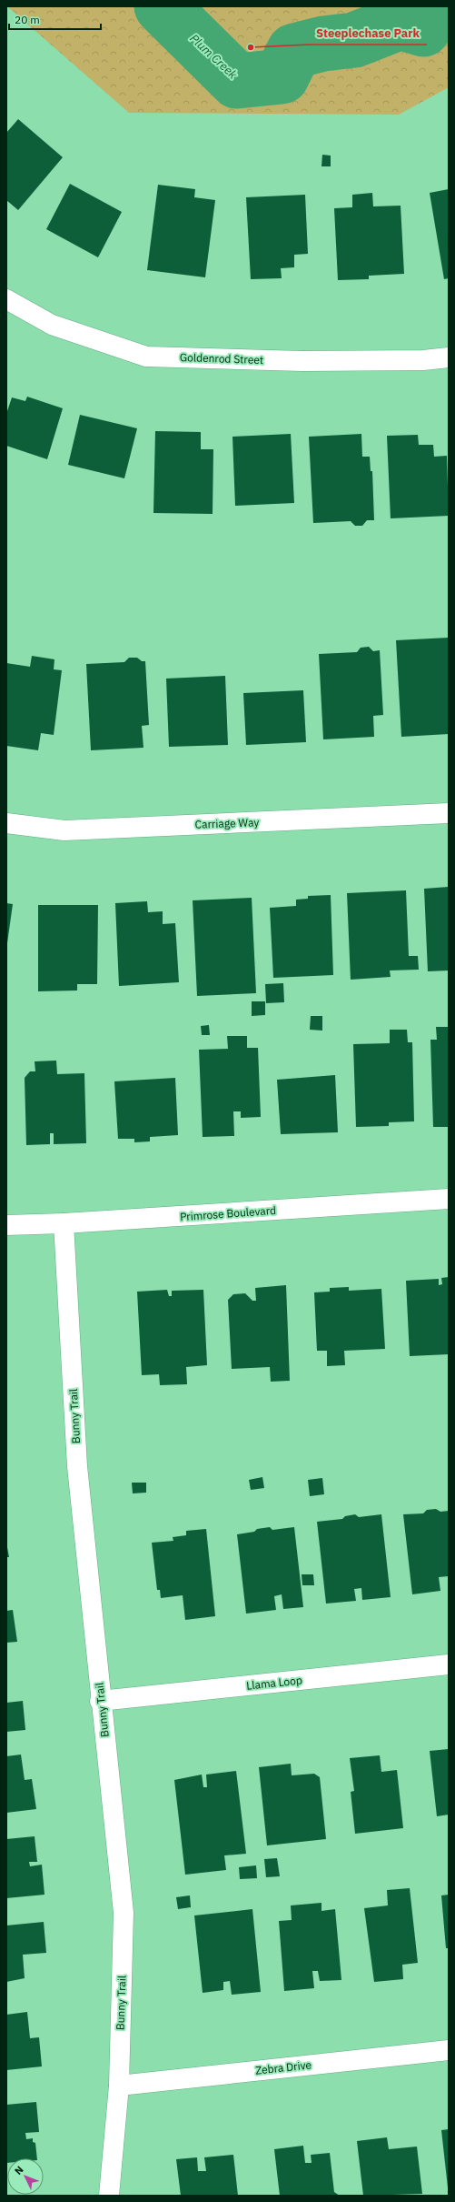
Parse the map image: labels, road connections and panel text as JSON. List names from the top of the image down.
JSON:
{
  "streets": {
    "street": [
      "Goldenrod Street",
      "Carriage Way",
      "Primrose Boulevard",
      "Bunny Trail",
      "Llama Loop",
      "Zebra Drive"
    ]
  },
  "crossings": [
    ["Primrose Boulevard", "Bunny Trail"],
    ["Bunny Trail", "Llama Loop"],
    ["Bunny Trail", "Zebra Drive"]
  ],
  "water": ["Plum Creek"],
  "places": ["Steeplechase Park"],
  "scale_bar": "20 m",
  "north": "top left"
}
